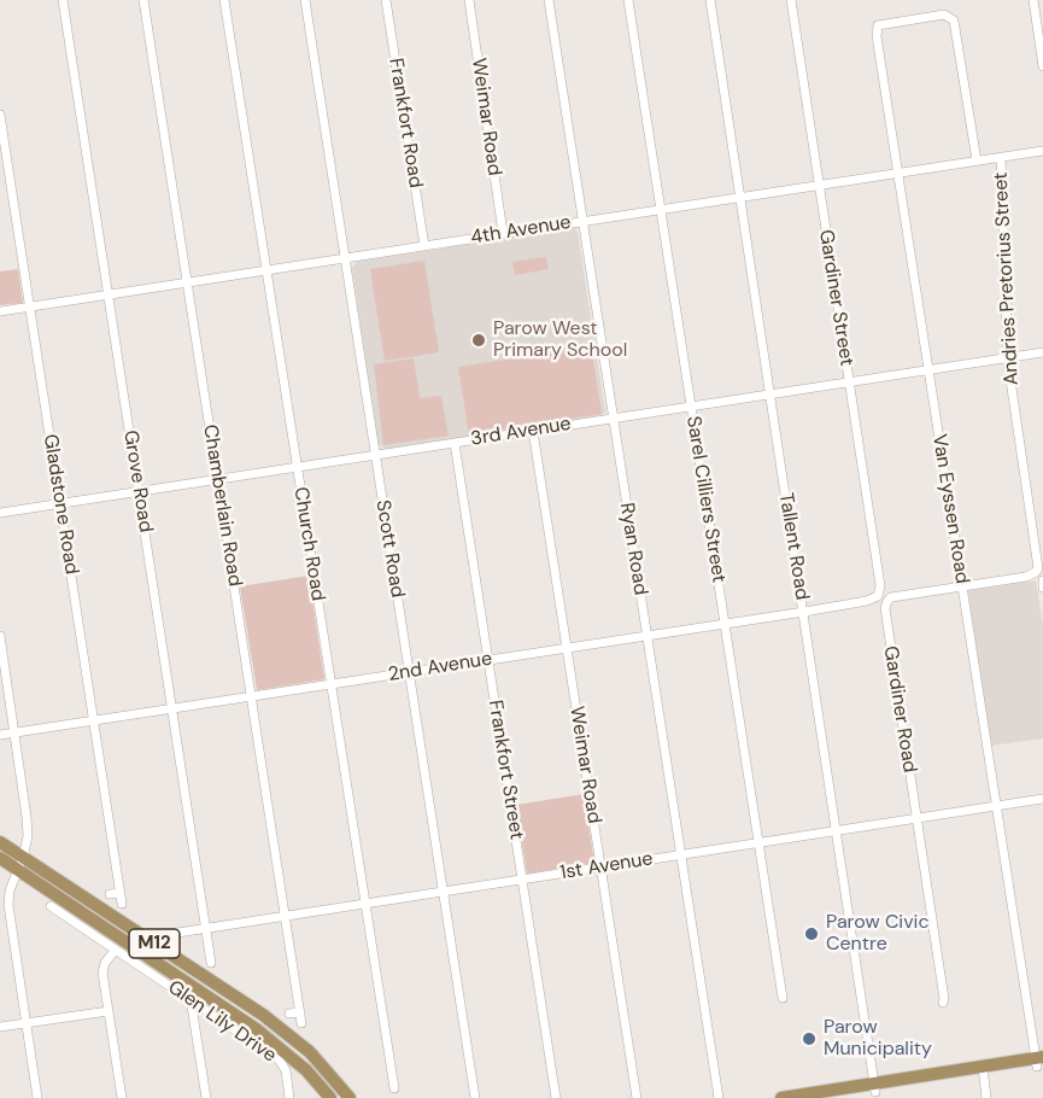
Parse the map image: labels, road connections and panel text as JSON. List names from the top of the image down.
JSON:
{
  "streets": {
    "main road": ["M12"],
    "street": [
      "Weimar Road",
      "Frankfort Road",
      "4th Avenue",
      "Andries Pretorius Street",
      "Gardiner Street",
      "3rd Avenue",
      "Grove Road",
      "Sarel Cilliers Street",
      "Gladstone Road",
      "Chamberlain Road",
      "Van Eyssen Road",
      "Church Road",
      "Tallent Road",
      "Scott Road",
      "Ryan Road",
      "2nd Avenue",
      "Gardiner Road",
      "Frankfort Street",
      "1st Avenue",
      "Glen Lily Drive"
    ]
  },
  "crossings": [
    ["Weimar Road", "4th Avenue"],
    ["Weimar Road", "3rd Avenue"],
    ["Weimar Road", "2nd Avenue"],
    ["Weimar Road", "1st Avenue"],
    ["Frankfort Road", "4th Avenue"],
    ["4th Avenue", "Andries Pretorius Street"],
    ["4th Avenue", "Gardiner Street"],
    ["4th Avenue", "Grove Road"],
    ["4th Avenue", "Sarel Cilliers Street"],
    ["4th Avenue", "Gladstone Road"],
    ["4th Avenue", "Chamberlain Road"],
    ["4th Avenue", "Van Eyssen Road"],
    ["4th Avenue", "Church Road"],
    ["4th Avenue", "Tallent Road"],
    ["4th Avenue", "Scott Road"],
    ["4th Avenue", "Ryan Road"],
    ["Andries Pretorius Street", "3rd Avenue"],
    ["Andries Pretorius Street", "Van Eyssen Road"],
    ["Andries Pretorius Street", "2nd Avenue"],
    ["Gardiner Street", "3rd Avenue"],
    ["Gardiner Street", "2nd Avenue"],
    ["Gardiner Street", "Gardiner Road"],
    ["3rd Avenue", "Grove Road"],
    ["3rd Avenue", "Sarel Cilliers Street"],
    ["3rd Avenue", "Gladstone Road"],
    ["3rd Avenue", "Chamberlain Road"],
    ["3rd Avenue", "Van Eyssen Road"],
    ["3rd Avenue", "Church Road"],
    ["3rd Avenue", "Tallent Road"],
    ["3rd Avenue", "Scott Road"],
    ["3rd Avenue", "Ryan Road"],
    ["3rd Avenue", "Frankfort Street"],
    ["Grove Road", "2nd Avenue"],
    ["Grove Road", "1st Avenue"],
    ["Sarel Cilliers Street", "2nd Avenue"],
    ["Sarel Cilliers Street", "1st Avenue"],
    ["Gladstone Road", "2nd Avenue"],
    ["Chamberlain Road", "2nd Avenue"],
    ["Chamberlain Road", "1st Avenue"],
    ["Van Eyssen Road", "2nd Avenue"],
    ["Van Eyssen Road", "1st Avenue"],
    ["Church Road", "2nd Avenue"],
    ["Church Road", "1st Avenue"],
    ["Tallent Road", "2nd Avenue"],
    ["Tallent Road", "1st Avenue"],
    ["Scott Road", "2nd Avenue"],
    ["Scott Road", "1st Avenue"],
    ["Ryan Road", "2nd Avenue"],
    ["Ryan Road", "1st Avenue"],
    ["2nd Avenue", "Gardiner Road"],
    ["2nd Avenue", "Frankfort Street"],
    ["Gardiner Road", "1st Avenue"],
    ["Frankfort Street", "1st Avenue"]
  ],
  "places": ["Parow West Primary School", "Parow Civic Centre", "Parow Municipality"]
}
